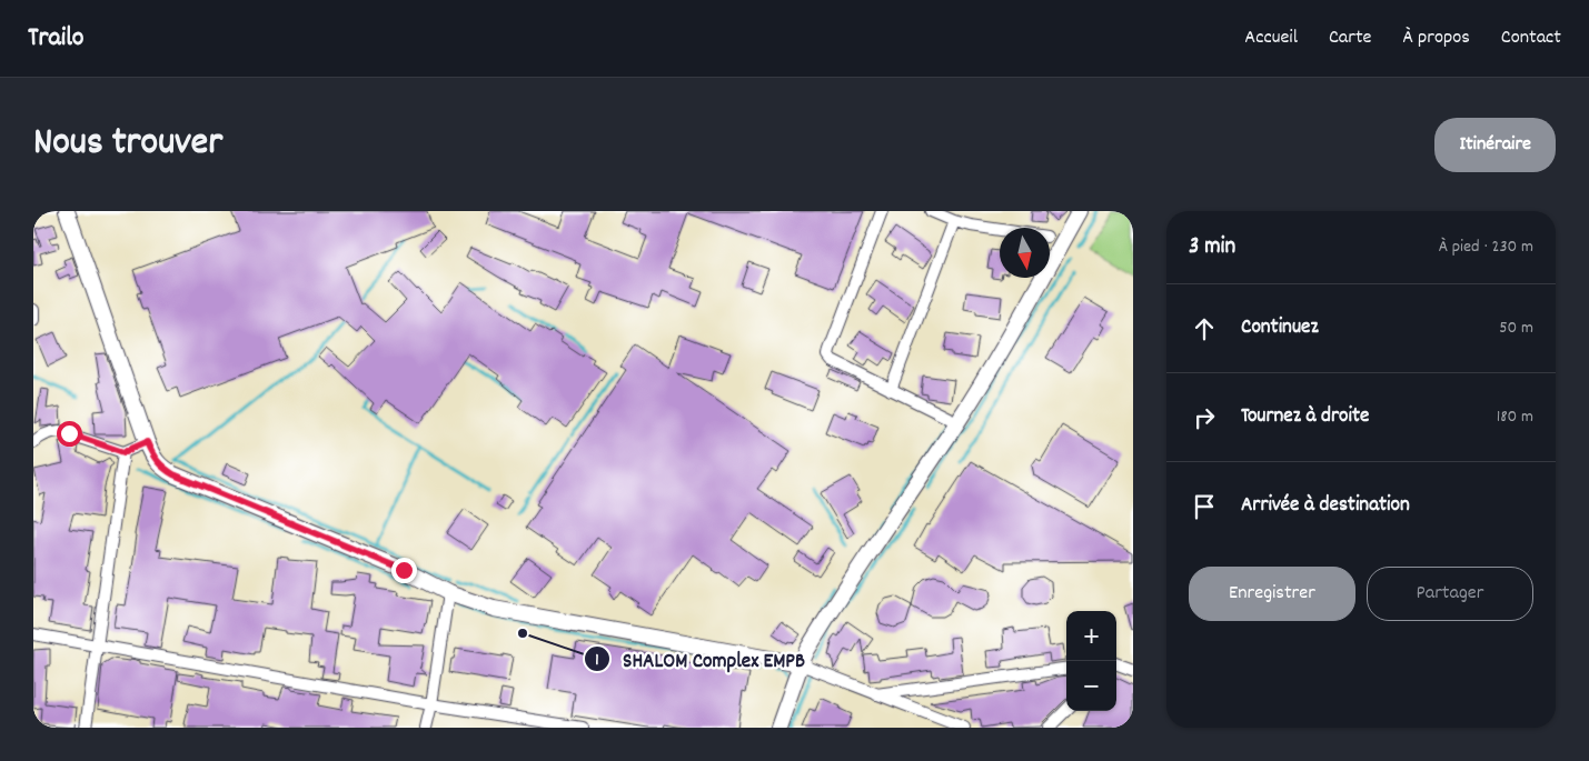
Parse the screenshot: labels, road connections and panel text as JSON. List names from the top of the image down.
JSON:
{
  "places": ["SHALOM Complex EMPB"],
  "north": "bottom",
  "page": {
    "header": "Trailo",
    "nav": [
      "Accueil",
      "Carte",
      "À propos",
      "Contact"
    ],
    "title": "Nous trouver",
    "buttons": [
      "Itinéraire",
      ["Enregistrer", "Partager"]
    ],
    "heading": ["3 min", "À pied · 230 m"],
    "list": [
      ["Continuez", "50 m"],
      ["Tournez à droite", "180 m"],
      "Arrivée à destination"
    ],
    "map_buttons": ["+", "−"]
  }
}
